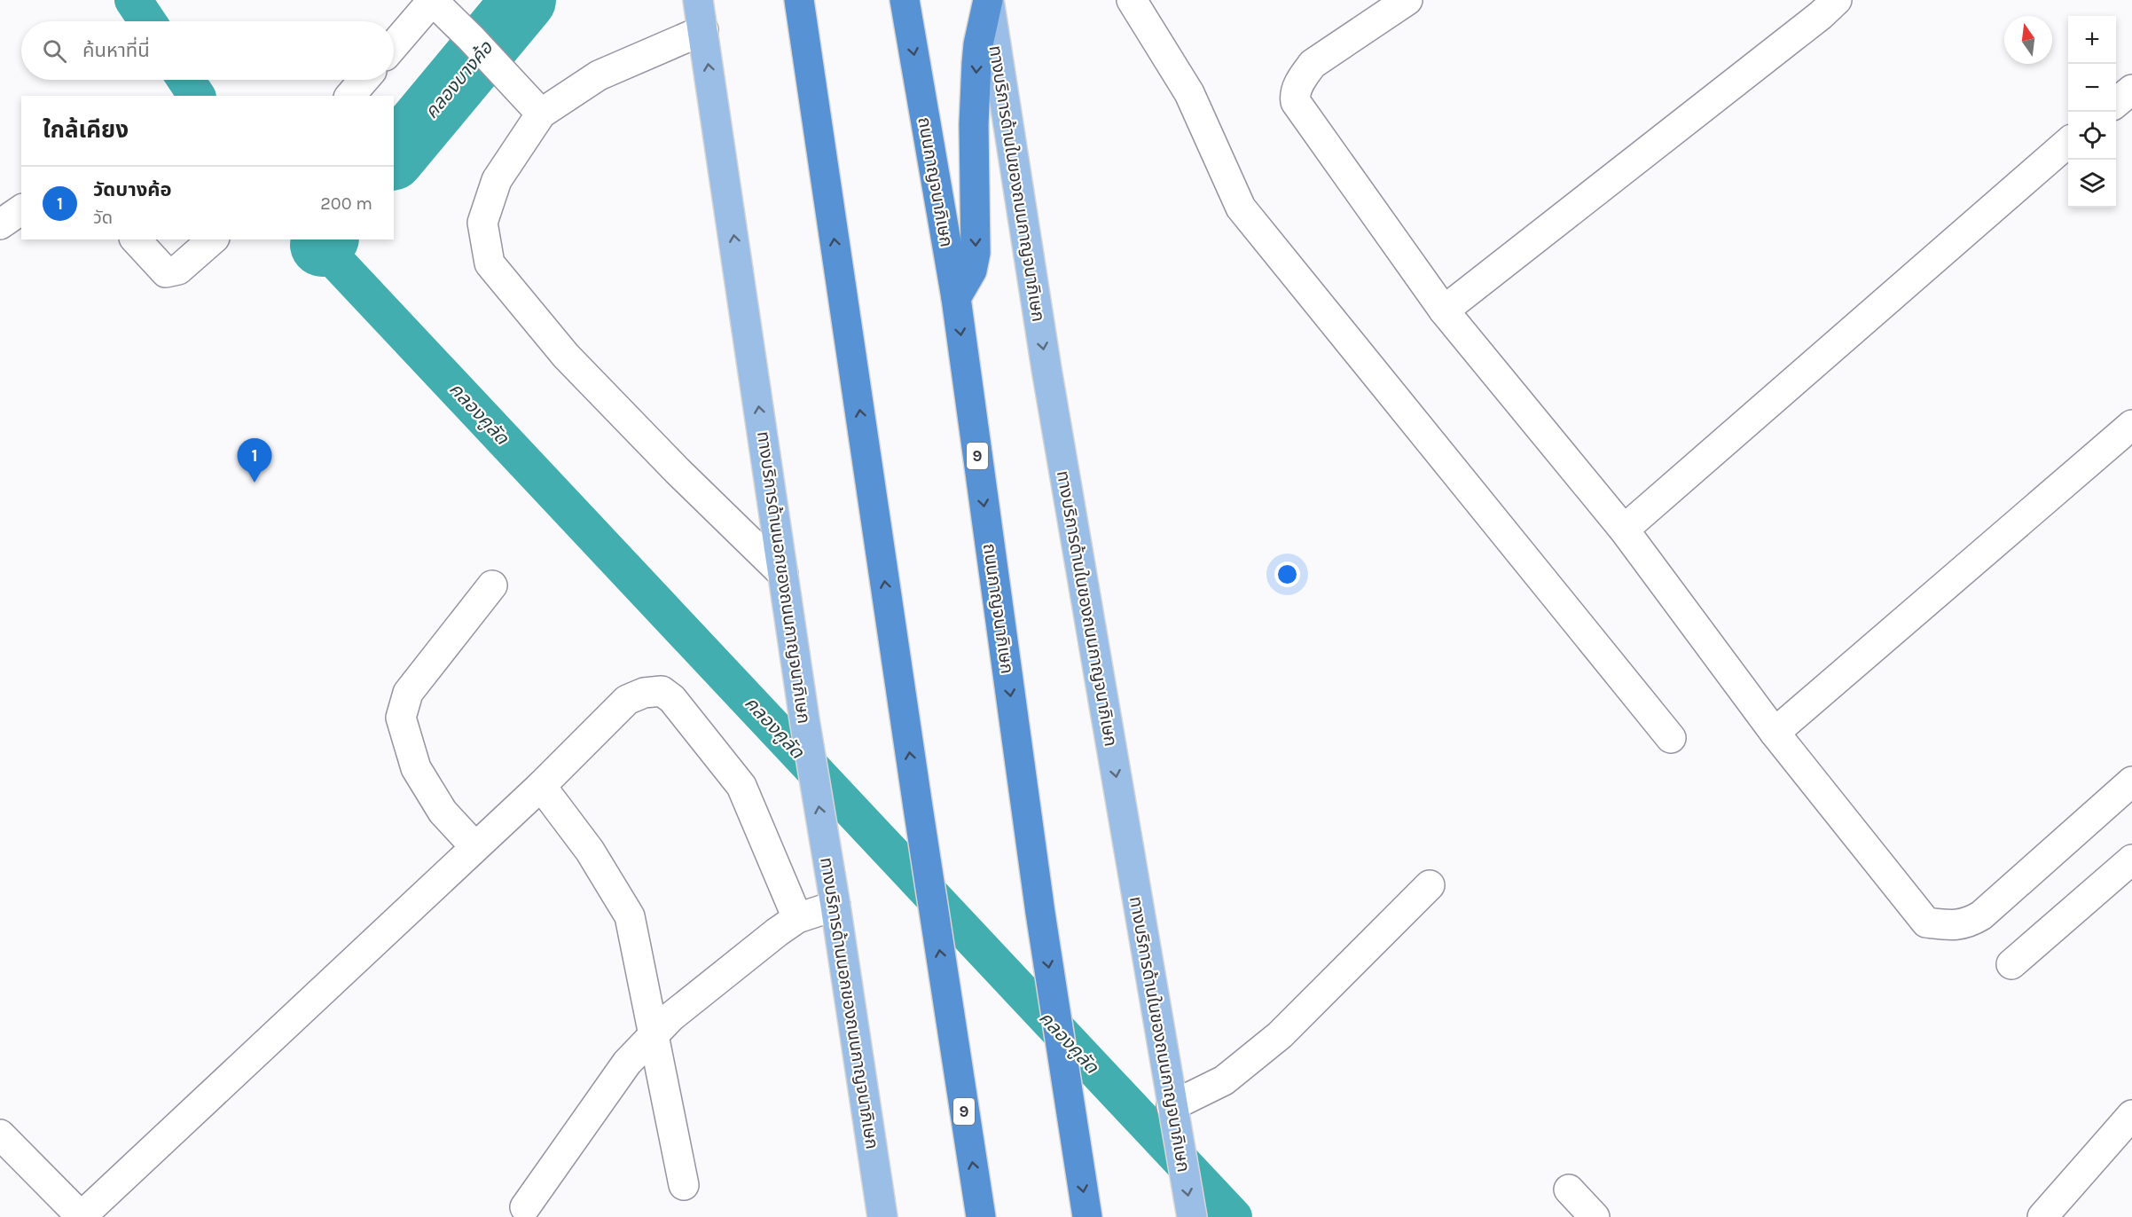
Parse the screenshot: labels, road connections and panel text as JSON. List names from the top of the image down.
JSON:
{
  "streets": {
    "highway": ["ถนนกาญจนาภิเษก", "9"],
    "main road": ["ทางบริการด้านในของถนนกาญจนาภิเษก", "ทางบริการด้านนอกของถนนกาญจนาภิเษก"]
  },
  "one_way": ["ทางบริการด้านในของถนนกาญจนาภิเษก", "ทางบริการด้านนอกของถนนกาญจนาภิเษก"],
  "water": ["คลองบางค้อ", "คลองคูลัด"],
  "north": "top",
  "page": {
    "map_buttons": ["+", "−"],
    "search": "ค้นหาที่นี่",
    "heading": "ใกล้เคียง",
    "list": [
      {
        "mark": "1",
        "name": "วัดบางค้อ",
        "note": "วัด",
        "value": "200 m"
      }
    ],
    "pins": "1"
  }
}
